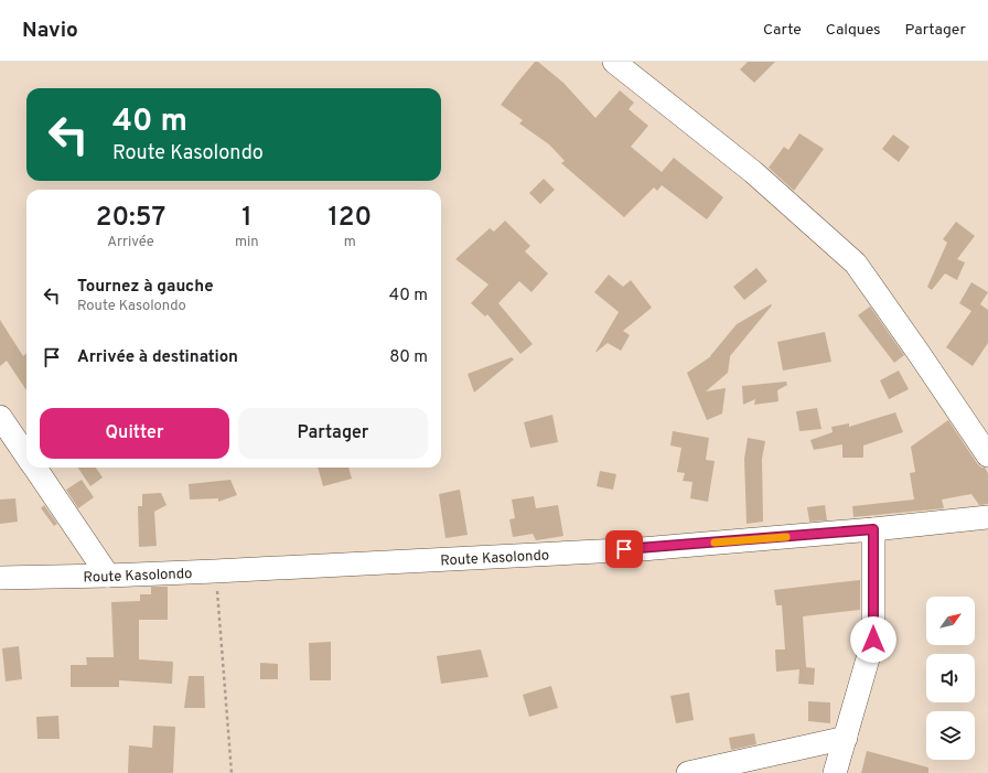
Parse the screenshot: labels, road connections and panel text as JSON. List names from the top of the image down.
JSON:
{
  "streets": {
    "street": ["Route Kasolondo"]
  },
  "north": "top right",
  "page": {
    "header": "Navio",
    "nav": ["Carte", "Calques", "Partager"],
    "turn": ["40 m", "Route Kasolondo"],
    "eta": [
      "20:57",
      "Arrivée",
      "1",
      "min",
      "120",
      "m"
    ],
    "list": [
      {
        "name": "Tournez à gauche",
        "note": "Route Kasolondo",
        "value": "40 m"
      },
      {
        "name": "Arrivée à destination",
        "value": "80 m"
      }
    ],
    "buttons": ["Quitter", "Partager"]
  }
}
